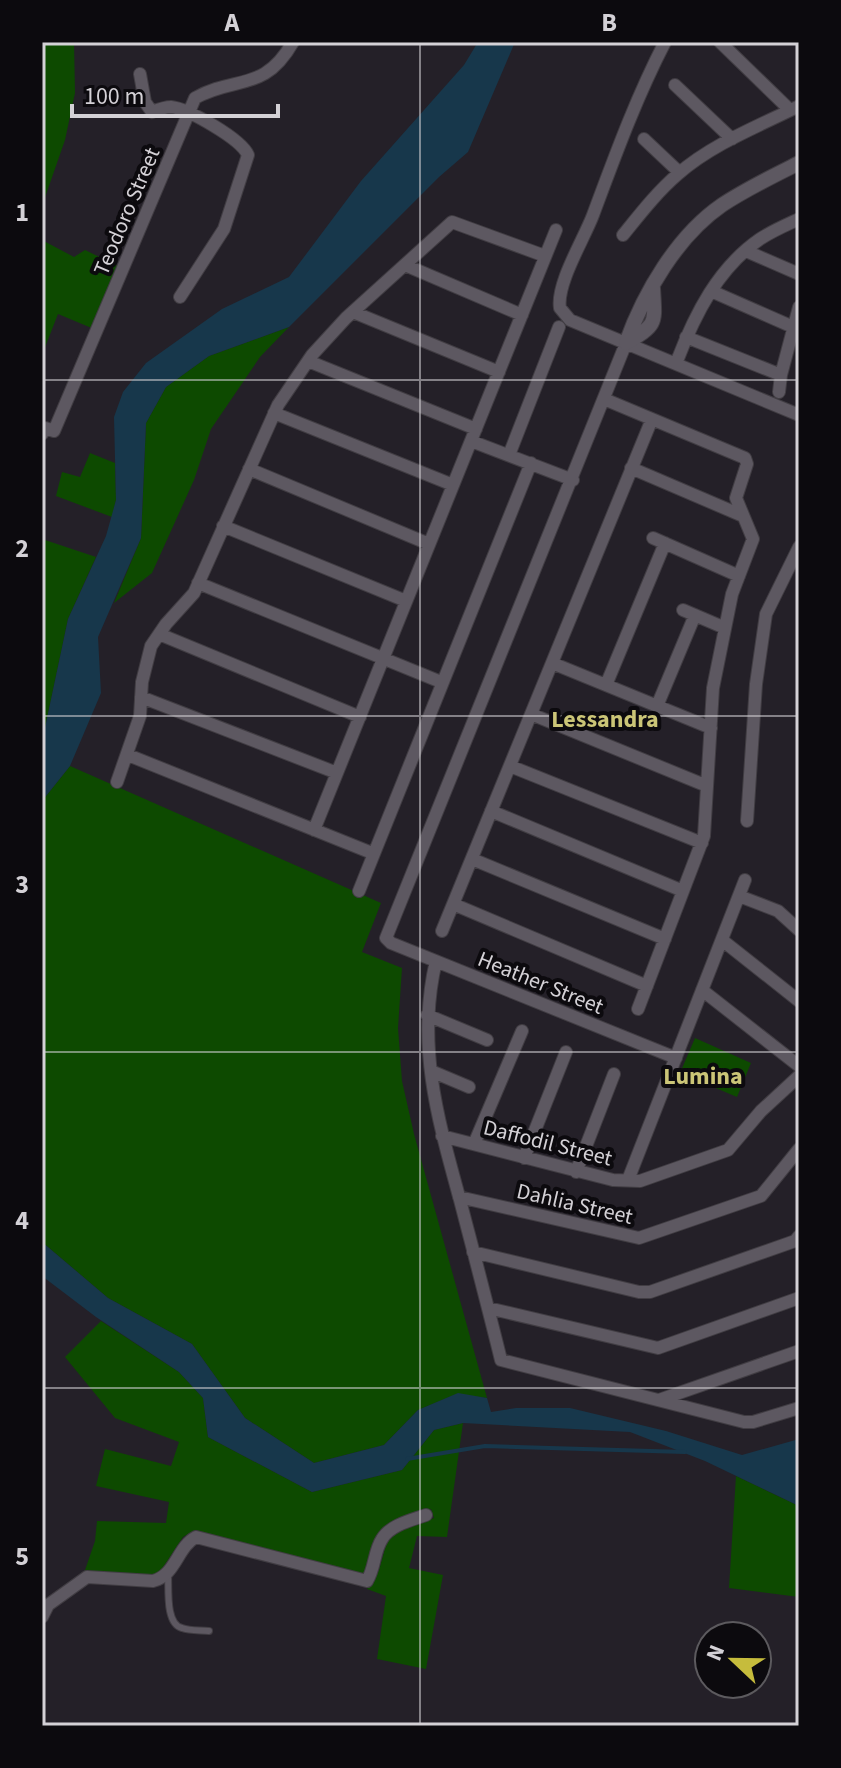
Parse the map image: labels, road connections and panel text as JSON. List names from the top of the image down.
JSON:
{
  "streets": {
    "street": [
      "Teodoro Street",
      "Heather Street",
      "Daffodil Street",
      "Dahlia Street"
    ]
  },
  "districts": ["Lessandra", "Lumina"],
  "scale_bar": "100 m",
  "north": "left",
  "grid": {
    "columns": ["A", "B"],
    "rows": [
      "1",
      "2",
      "3",
      "4",
      "5"
    ]
  }
}
